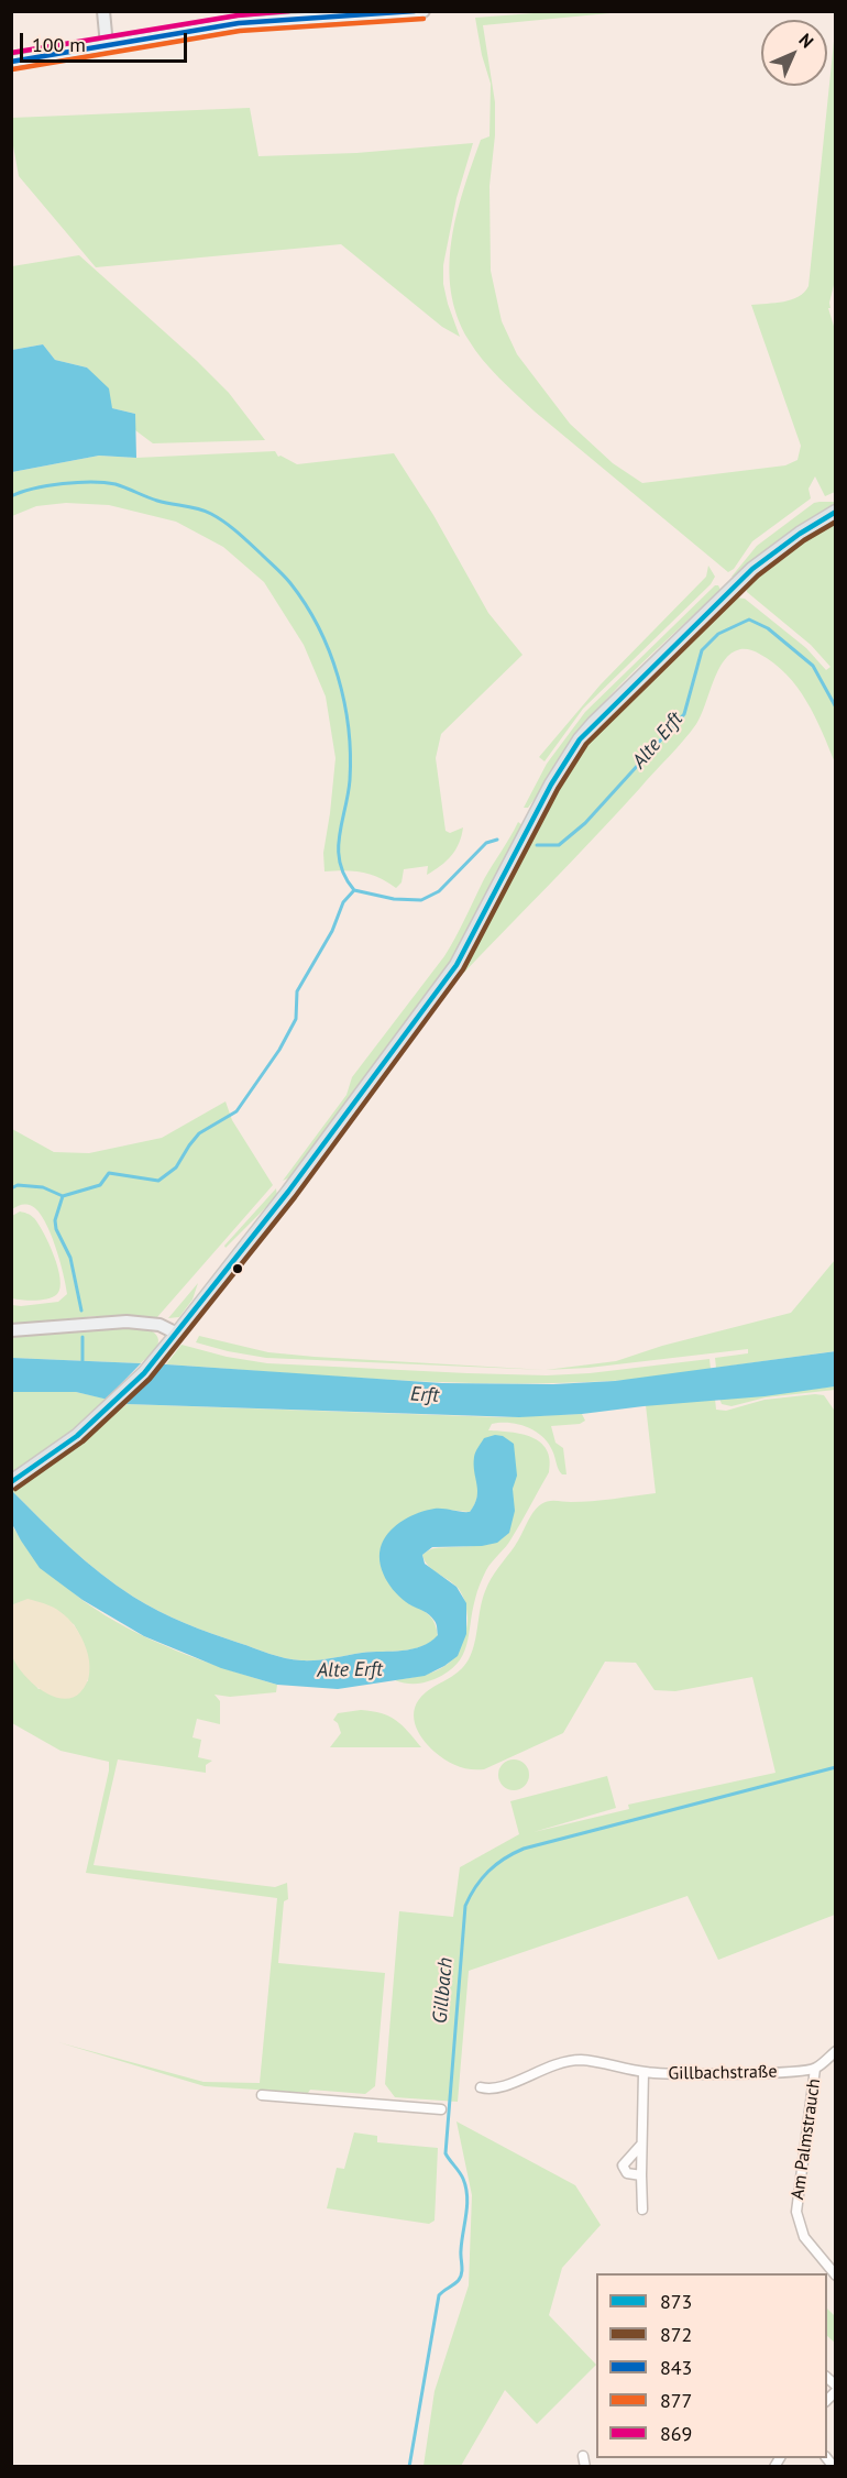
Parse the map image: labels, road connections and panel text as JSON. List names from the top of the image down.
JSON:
{
  "streets": {
    "street": ["Gillbachstraße", "Am Palmstrauch"]
  },
  "crossings": [
    ["Gillbachstraße", "Am Palmstrauch"]
  ],
  "water": ["Alte Erft", "Erft", "Gillbach"],
  "lines": [
    "transit line 843",
    "transit line 869",
    "transit line 877",
    "transit line 873",
    "transit line 872"
  ],
  "legend": [
    "873",
    "872",
    "843",
    "877",
    "869"
  ],
  "scale_bar": "100 m",
  "north": "top right"
}
